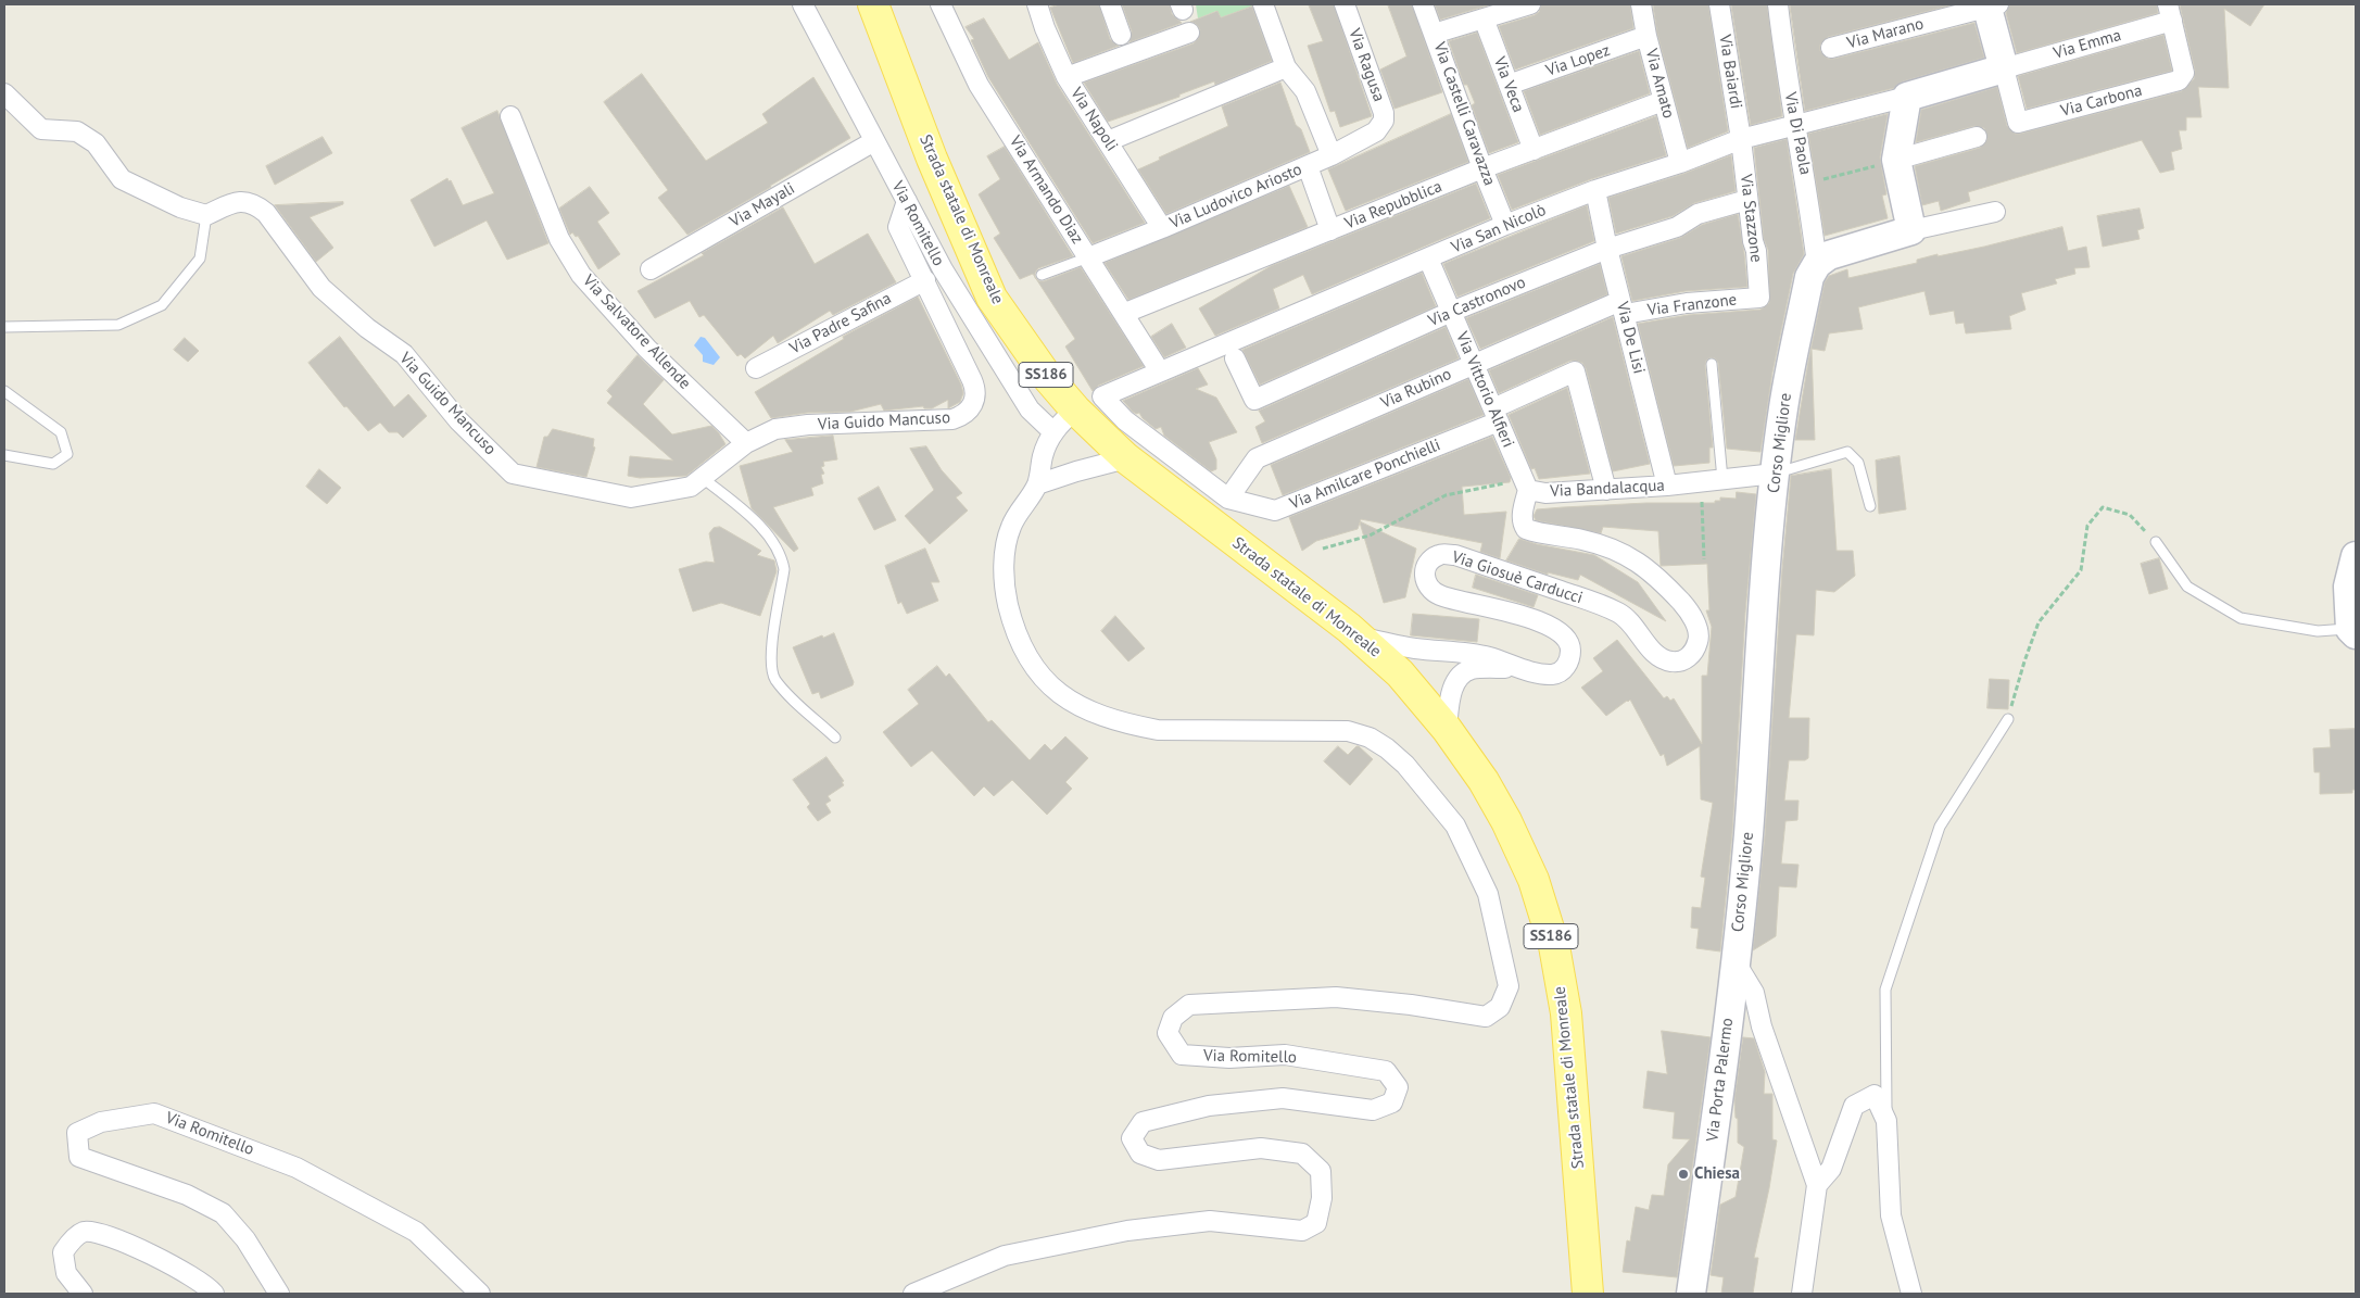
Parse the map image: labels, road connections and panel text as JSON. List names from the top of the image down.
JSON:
{
  "streets": {
    "main road": ["Strada statale di Monreale", "SS186"],
    "street": [
      "Via Marano",
      "Via Emma",
      "Via Lopez",
      "Via Ragusa",
      "Via Baiardi",
      "Via Amato",
      "Via Veca",
      "Via Carbona",
      "Via Castelli Caravazza",
      "Via Napoli",
      "Via Di Paola",
      "Via Armando Diaz",
      "Via Ludovico Ariosto",
      "Via Mayali",
      "Via Repubblica",
      "Via Stazzone",
      "Via Romitello",
      "Via San Nicolò",
      "Via Castronovo",
      "Via Franzone",
      "Via Padre Safina",
      "Via Salvatore Allende",
      "Via De Lisi",
      "Via Rubino",
      "Via Vittorio Alfieri",
      "Via Guido Mancuso",
      "Corso Migliore",
      "Via Amilcare Ponchielli",
      "Via Bandalacqua",
      "Via Giosuè Carducci",
      "Via Porta Palermo"
    ]
  },
  "crossings": [
    ["Via Emma", "Via Carbona"],
    ["Via Lopez", "Via Amato"],
    ["Via Lopez", "Via Veca"],
    ["Via Ragusa", "Via Ludovico Ariosto"],
    ["Via Baiardi", "Via Stazzone"],
    ["Via Baiardi", "Via San Nicolò"],
    ["Via Amato", "Via Repubblica"],
    ["Via Amato", "Via San Nicolò"],
    ["Via Veca", "Via Repubblica"],
    ["Via Castelli Caravazza", "Via Repubblica"],
    ["Via Castelli Caravazza", "Via San Nicolò"],
    ["Via Napoli", "Via Ludovico Ariosto"],
    ["Via Di Paola", "Via San Nicolò"],
    ["Via Di Paola", "Corso Migliore"],
    ["Via Armando Diaz", "Via Ludovico Ariosto"],
    ["Via Armando Diaz", "Via Repubblica"],
    ["Via Armando Diaz", "Via San Nicolò"],
    ["Via Mayali", "Via Romitello"],
    ["Via Stazzone", "Via San Nicolò"],
    ["Via Stazzone", "Via Castronovo"],
    ["Via Stazzone", "Via Franzone"],
    ["Strada statale di Monreale", "Via Giosuè Carducci"],
    ["Via Romitello", "Via Guido Mancuso"],
    ["Via San Nicolò", "Via De Lisi"],
    ["Via San Nicolò", "Via Vittorio Alfieri"],
    ["Via San Nicolò", "Via Amilcare Ponchielli"],
    ["Via Castronovo", "Via De Lisi"],
    ["Via Castronovo", "Via Vittorio Alfieri"],
    ["Via Franzone", "Via De Lisi"],
    ["Via Franzone", "Via Rubino"],
    ["Via Padre Safina", "Via Guido Mancuso"],
    ["Via Salvatore Allende", "Via Guido Mancuso"],
    ["Via De Lisi", "Via Rubino"],
    ["Via De Lisi", "Via Bandalacqua"],
    ["Via Rubino", "Via Vittorio Alfieri"],
    ["Via Rubino", "Via Amilcare Ponchielli"],
    ["Via Vittorio Alfieri", "Via Amilcare Ponchielli"],
    ["Via Vittorio Alfieri", "Via Bandalacqua"],
    ["Via Vittorio Alfieri", "Via Giosuè Carducci"],
    ["Corso Migliore", "Via Bandalacqua"],
    ["Corso Migliore", "Via Porta Palermo"],
    ["Via Amilcare Ponchielli", "Via Bandalacqua"],
    ["Via Bandalacqua", "Via Giosuè Carducci"]
  ],
  "places": ["Chiesa"]
}
